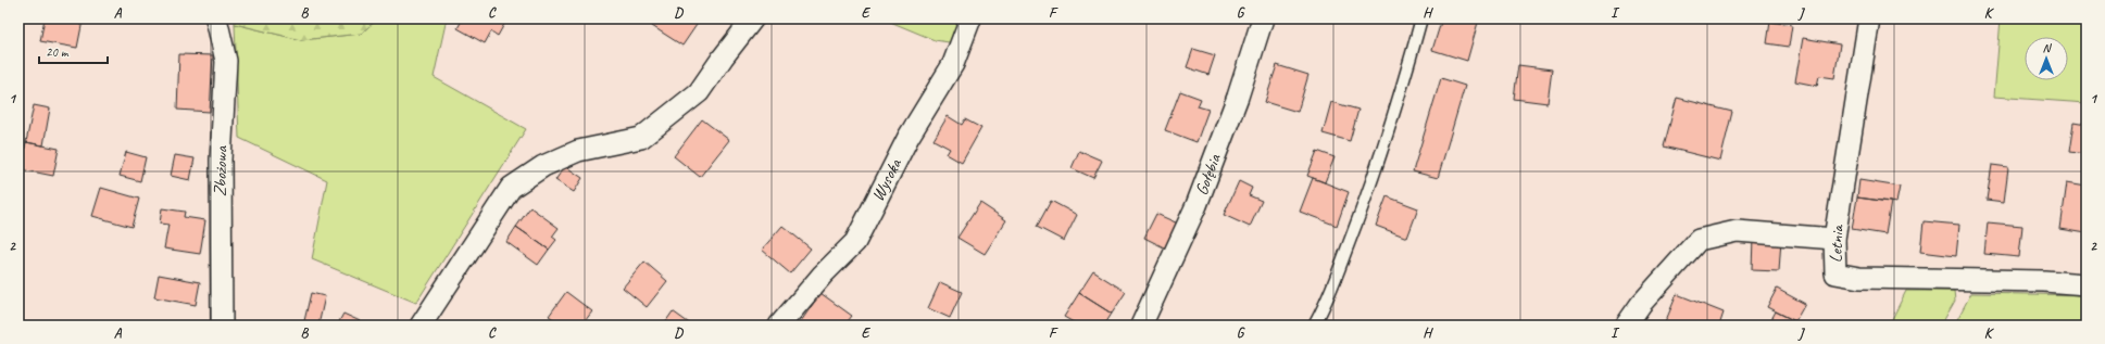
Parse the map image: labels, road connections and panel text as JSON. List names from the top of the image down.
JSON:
{
  "streets": {
    "street": [
      "Zbożowa",
      "Gołębia",
      "Wysoka",
      "Letnia"
    ]
  },
  "scale_bar": "20 m",
  "north": "top",
  "grid": {
    "columns": [
      "A",
      "B",
      "C",
      "D",
      "E",
      "F",
      "G",
      "H",
      "I",
      "J",
      "K"
    ],
    "rows": ["1", "2"]
  }
}
